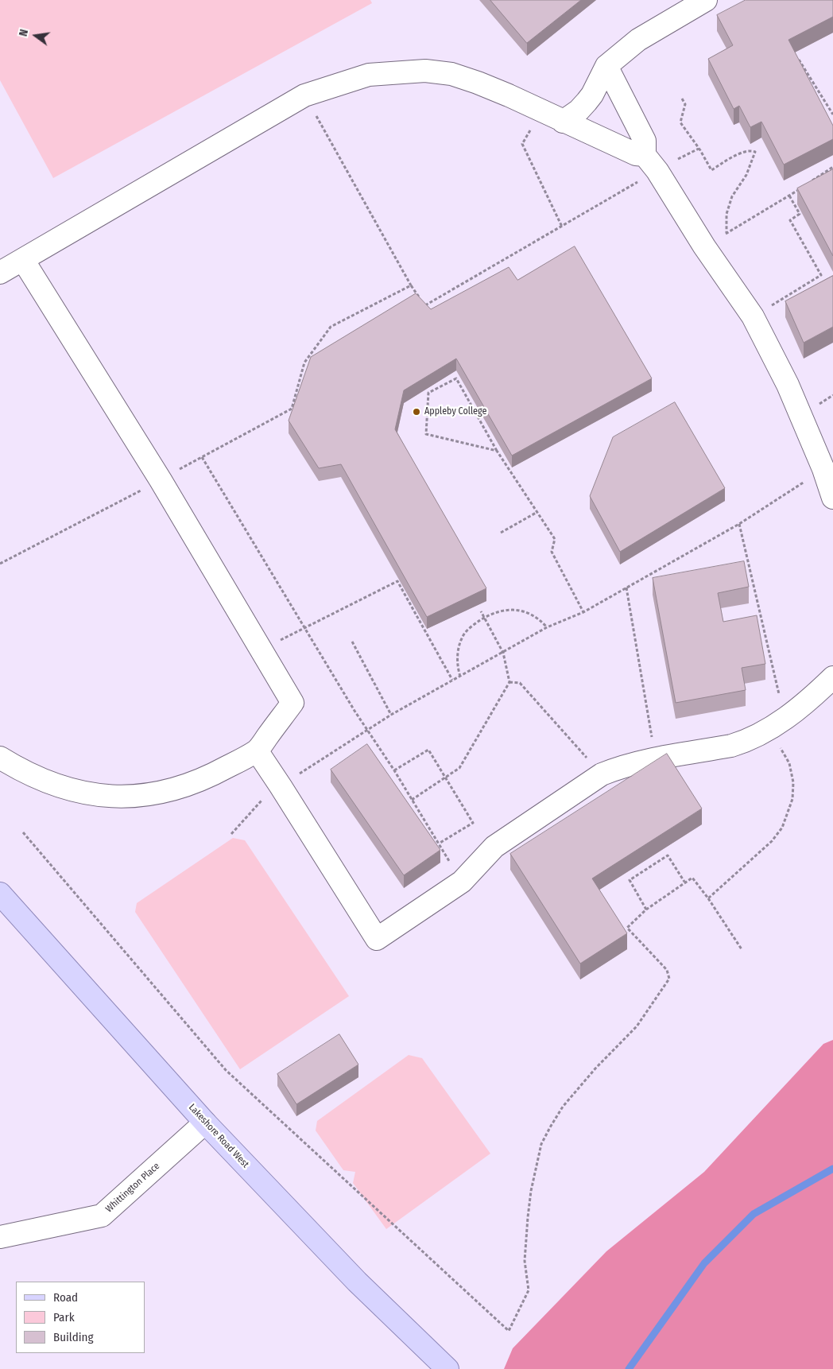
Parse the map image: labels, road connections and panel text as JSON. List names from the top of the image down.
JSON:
{
  "streets": {
    "main road": ["Lakeshore Road West"],
    "street": ["Whittington Place"]
  },
  "crossings": [
    ["Lakeshore Road West", "Whittington Place"]
  ],
  "places": ["Appleby College"],
  "legend": ["Road", "Park", "Building"],
  "north": "left"
}
